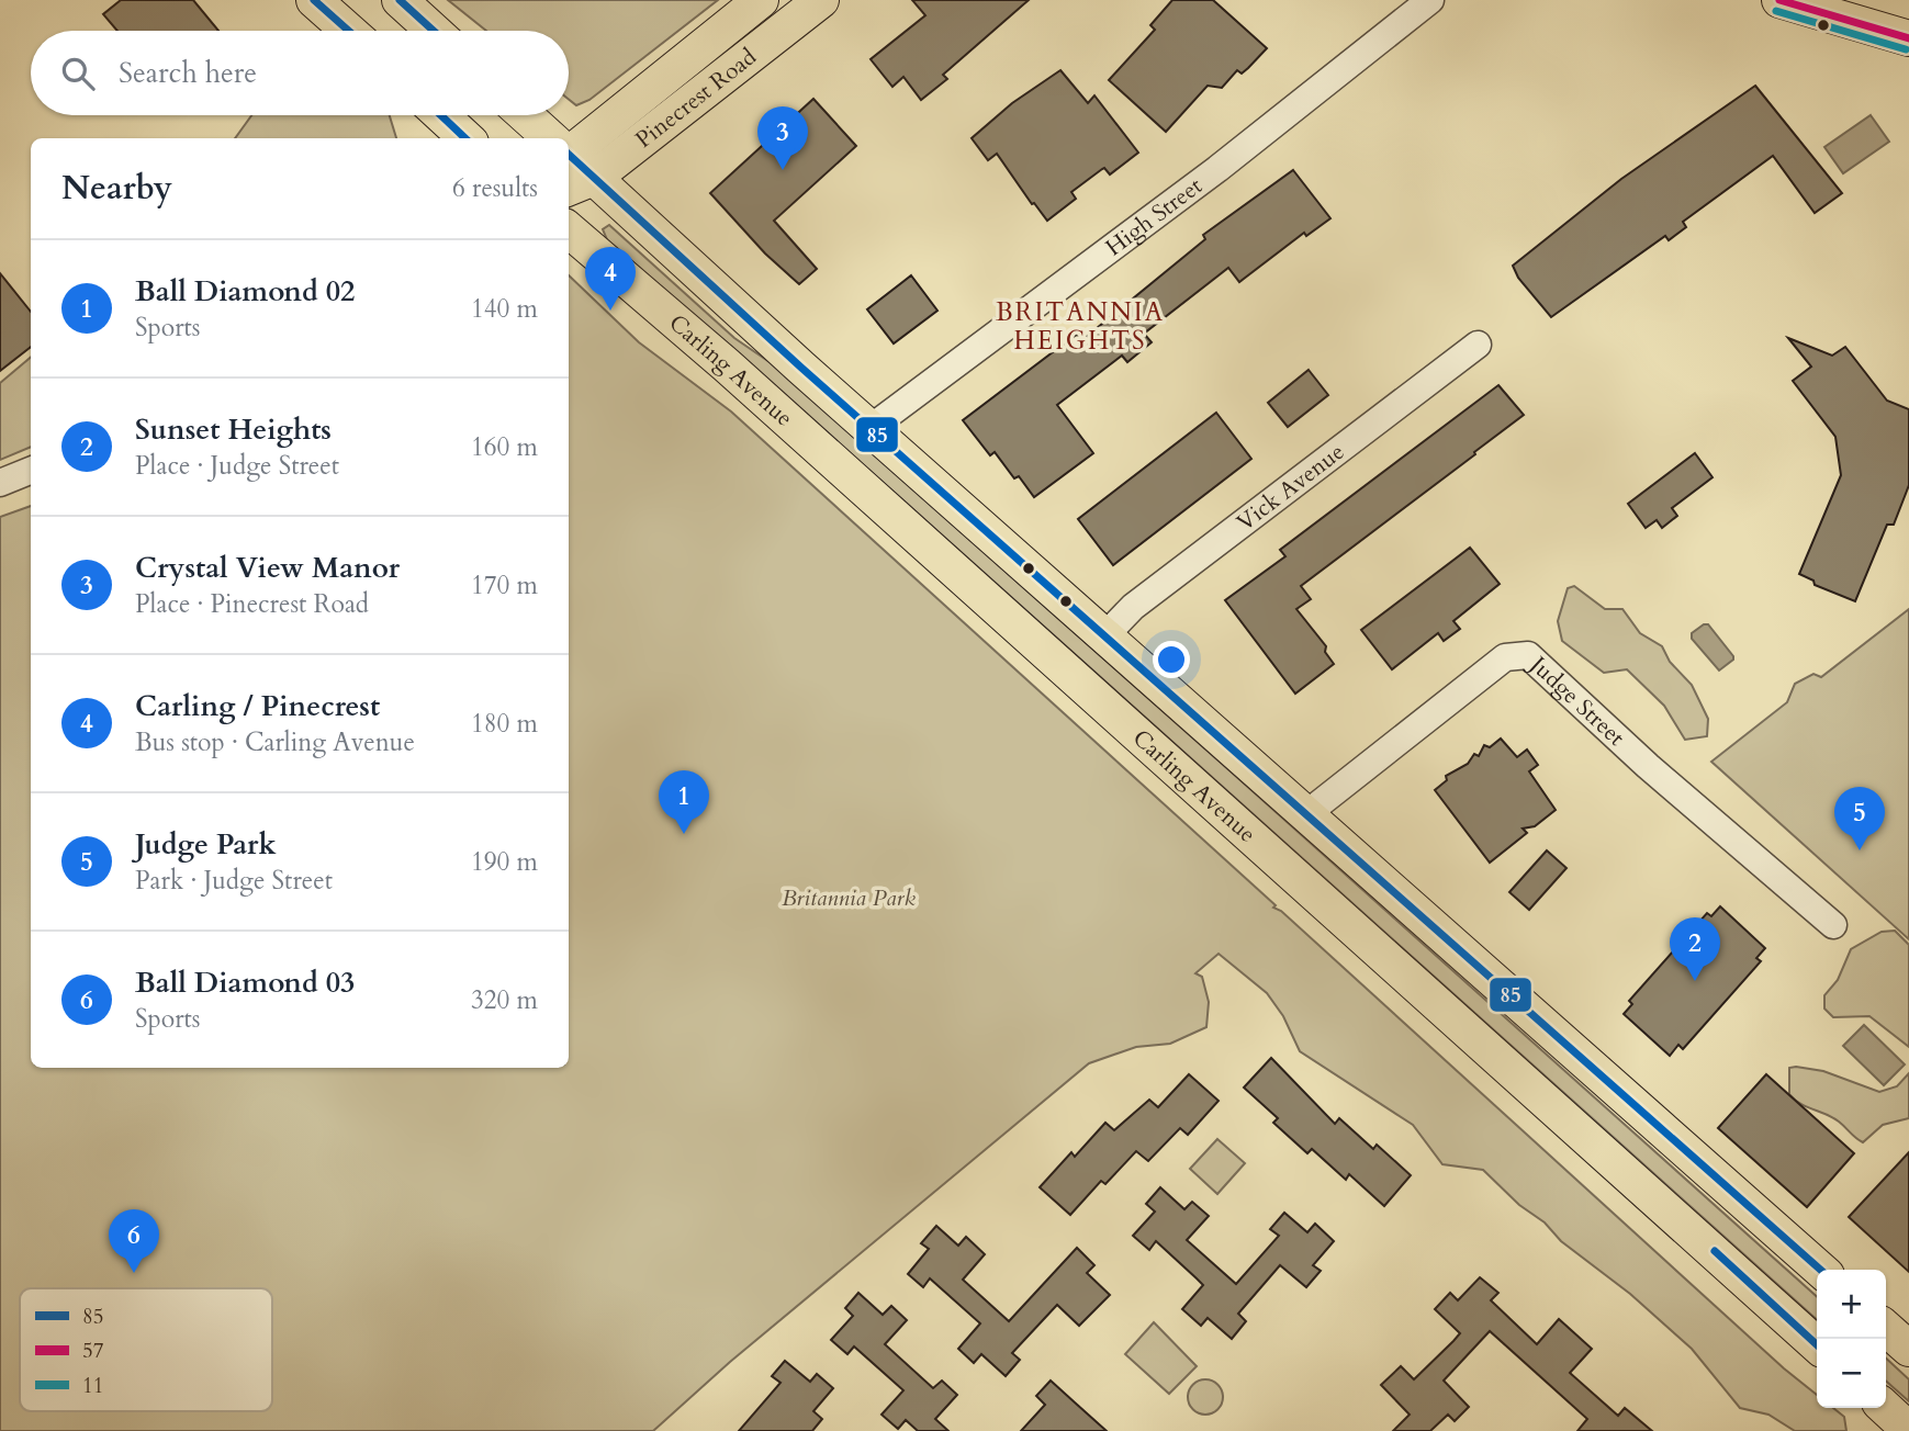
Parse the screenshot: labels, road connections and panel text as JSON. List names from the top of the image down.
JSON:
{
  "streets": {
    "main road": ["Pinecrest Road", "Carling Avenue"],
    "street": ["High Street", "Vick Avenue", "Judge Street"]
  },
  "districts": ["BRITANNIA HEIGHTS"],
  "parks": ["Britannia Park"],
  "lines": ["transit line 85", "transit line 57", "transit line 11"],
  "legend": ["85", "57", "11"],
  "page": {
    "search": "Search here",
    "pins": [
      "3",
      "4",
      "1",
      "5",
      "2",
      "6"
    ],
    "heading": ["Nearby", "6 results"],
    "list": [
      {
        "mark": "1",
        "name": "Ball Diamond 02",
        "note": "Sports",
        "value": "140 m"
      },
      {
        "mark": "2",
        "name": "Sunset Heights",
        "note": "Place · Judge Street",
        "value": "160 m"
      },
      {
        "mark": "3",
        "name": "Crystal View Manor",
        "note": "Place · Pinecrest Road",
        "value": "170 m"
      },
      {
        "mark": "4",
        "name": "Carling / Pinecrest",
        "note": "Bus stop · Carling Avenue",
        "value": "180 m"
      },
      {
        "mark": "5",
        "name": "Judge Park",
        "note": "Park · Judge Street",
        "value": "190 m"
      },
      {
        "mark": "6",
        "name": "Ball Diamond 03",
        "note": "Sports",
        "value": "320 m"
      }
    ],
    "map_buttons": ["+", "−"]
  }
}
